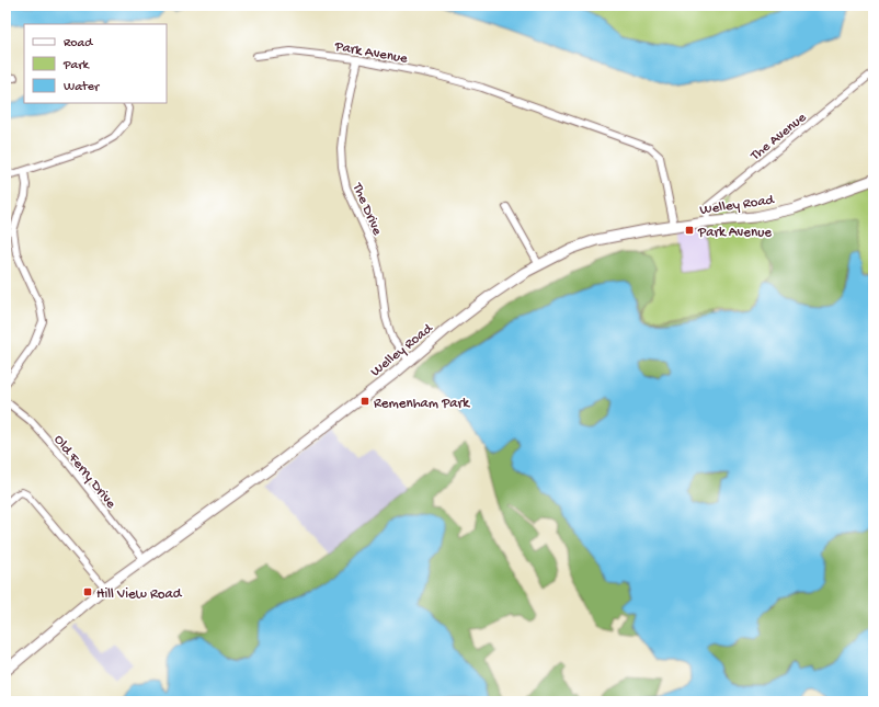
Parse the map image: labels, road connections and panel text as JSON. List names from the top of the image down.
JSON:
{
  "streets": {
    "main road": ["Welley Road"],
    "street": [
      "Park Avenue",
      "The Avenue",
      "The Drive",
      "Old Ferry Drive"
    ]
  },
  "crossings": [
    ["Park Avenue", "Welley Road"],
    ["Park Avenue", "The Drive"],
    ["The Avenue", "Welley Road"],
    ["Welley Road", "The Drive"],
    ["Welley Road", "Old Ferry Drive"]
  ],
  "places": {
    "transit": ["Park Avenue", "Remenham Park", "Hill View Road"]
  },
  "legend": ["Road", "Park", "Water"]
}
